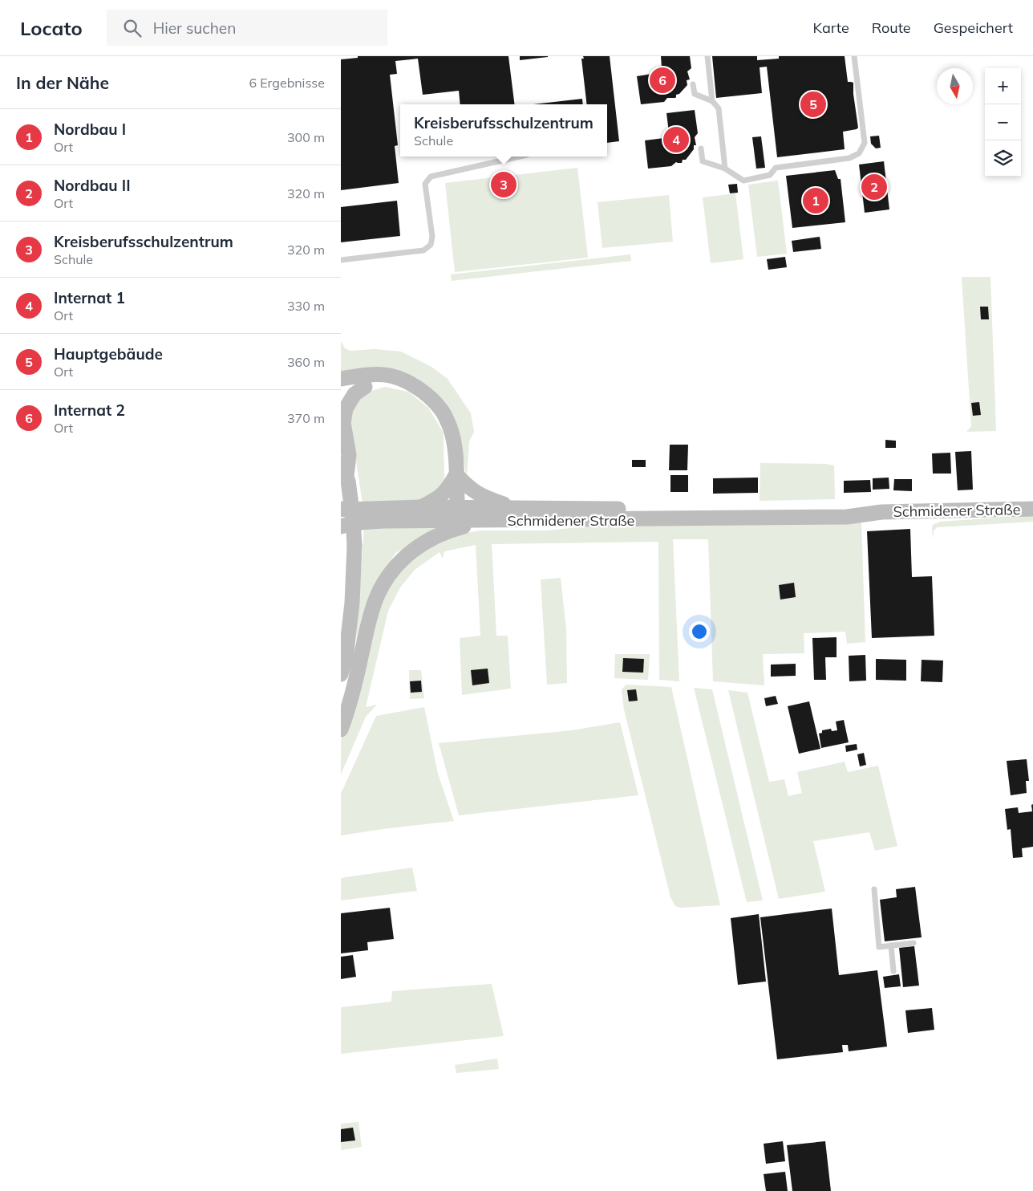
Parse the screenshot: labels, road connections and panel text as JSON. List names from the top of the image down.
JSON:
{
  "streets": {
    "main road": ["Schmidener Straße"]
  },
  "north": "bottom",
  "page": {
    "header": "Locato",
    "search": "Hier suchen",
    "nav": ["Karte", "Route", "Gespeichert"],
    "heading": ["In der Nähe", "6 Ergebnisse"],
    "pins": [
      "6",
      "5",
      "4",
      "3",
      "2",
      "1"
    ],
    "map_buttons": ["+", "−"],
    "popup": ["Kreisberufsschulzentrum", "Schule"],
    "list": [
      {
        "mark": "1",
        "name": "Nordbau I",
        "note": "Ort",
        "value": "300 m"
      },
      {
        "mark": "2",
        "name": "Nordbau II",
        "note": "Ort",
        "value": "320 m"
      },
      {
        "mark": "3",
        "name": "Kreisberufsschulzentrum",
        "note": "Schule",
        "value": "320 m"
      },
      {
        "mark": "4",
        "name": "Internat 1",
        "note": "Ort",
        "value": "330 m"
      },
      {
        "mark": "5",
        "name": "Hauptgebäude",
        "note": "Ort",
        "value": "360 m"
      },
      {
        "mark": "6",
        "name": "Internat 2",
        "note": "Ort",
        "value": "370 m"
      }
    ]
  }
}
